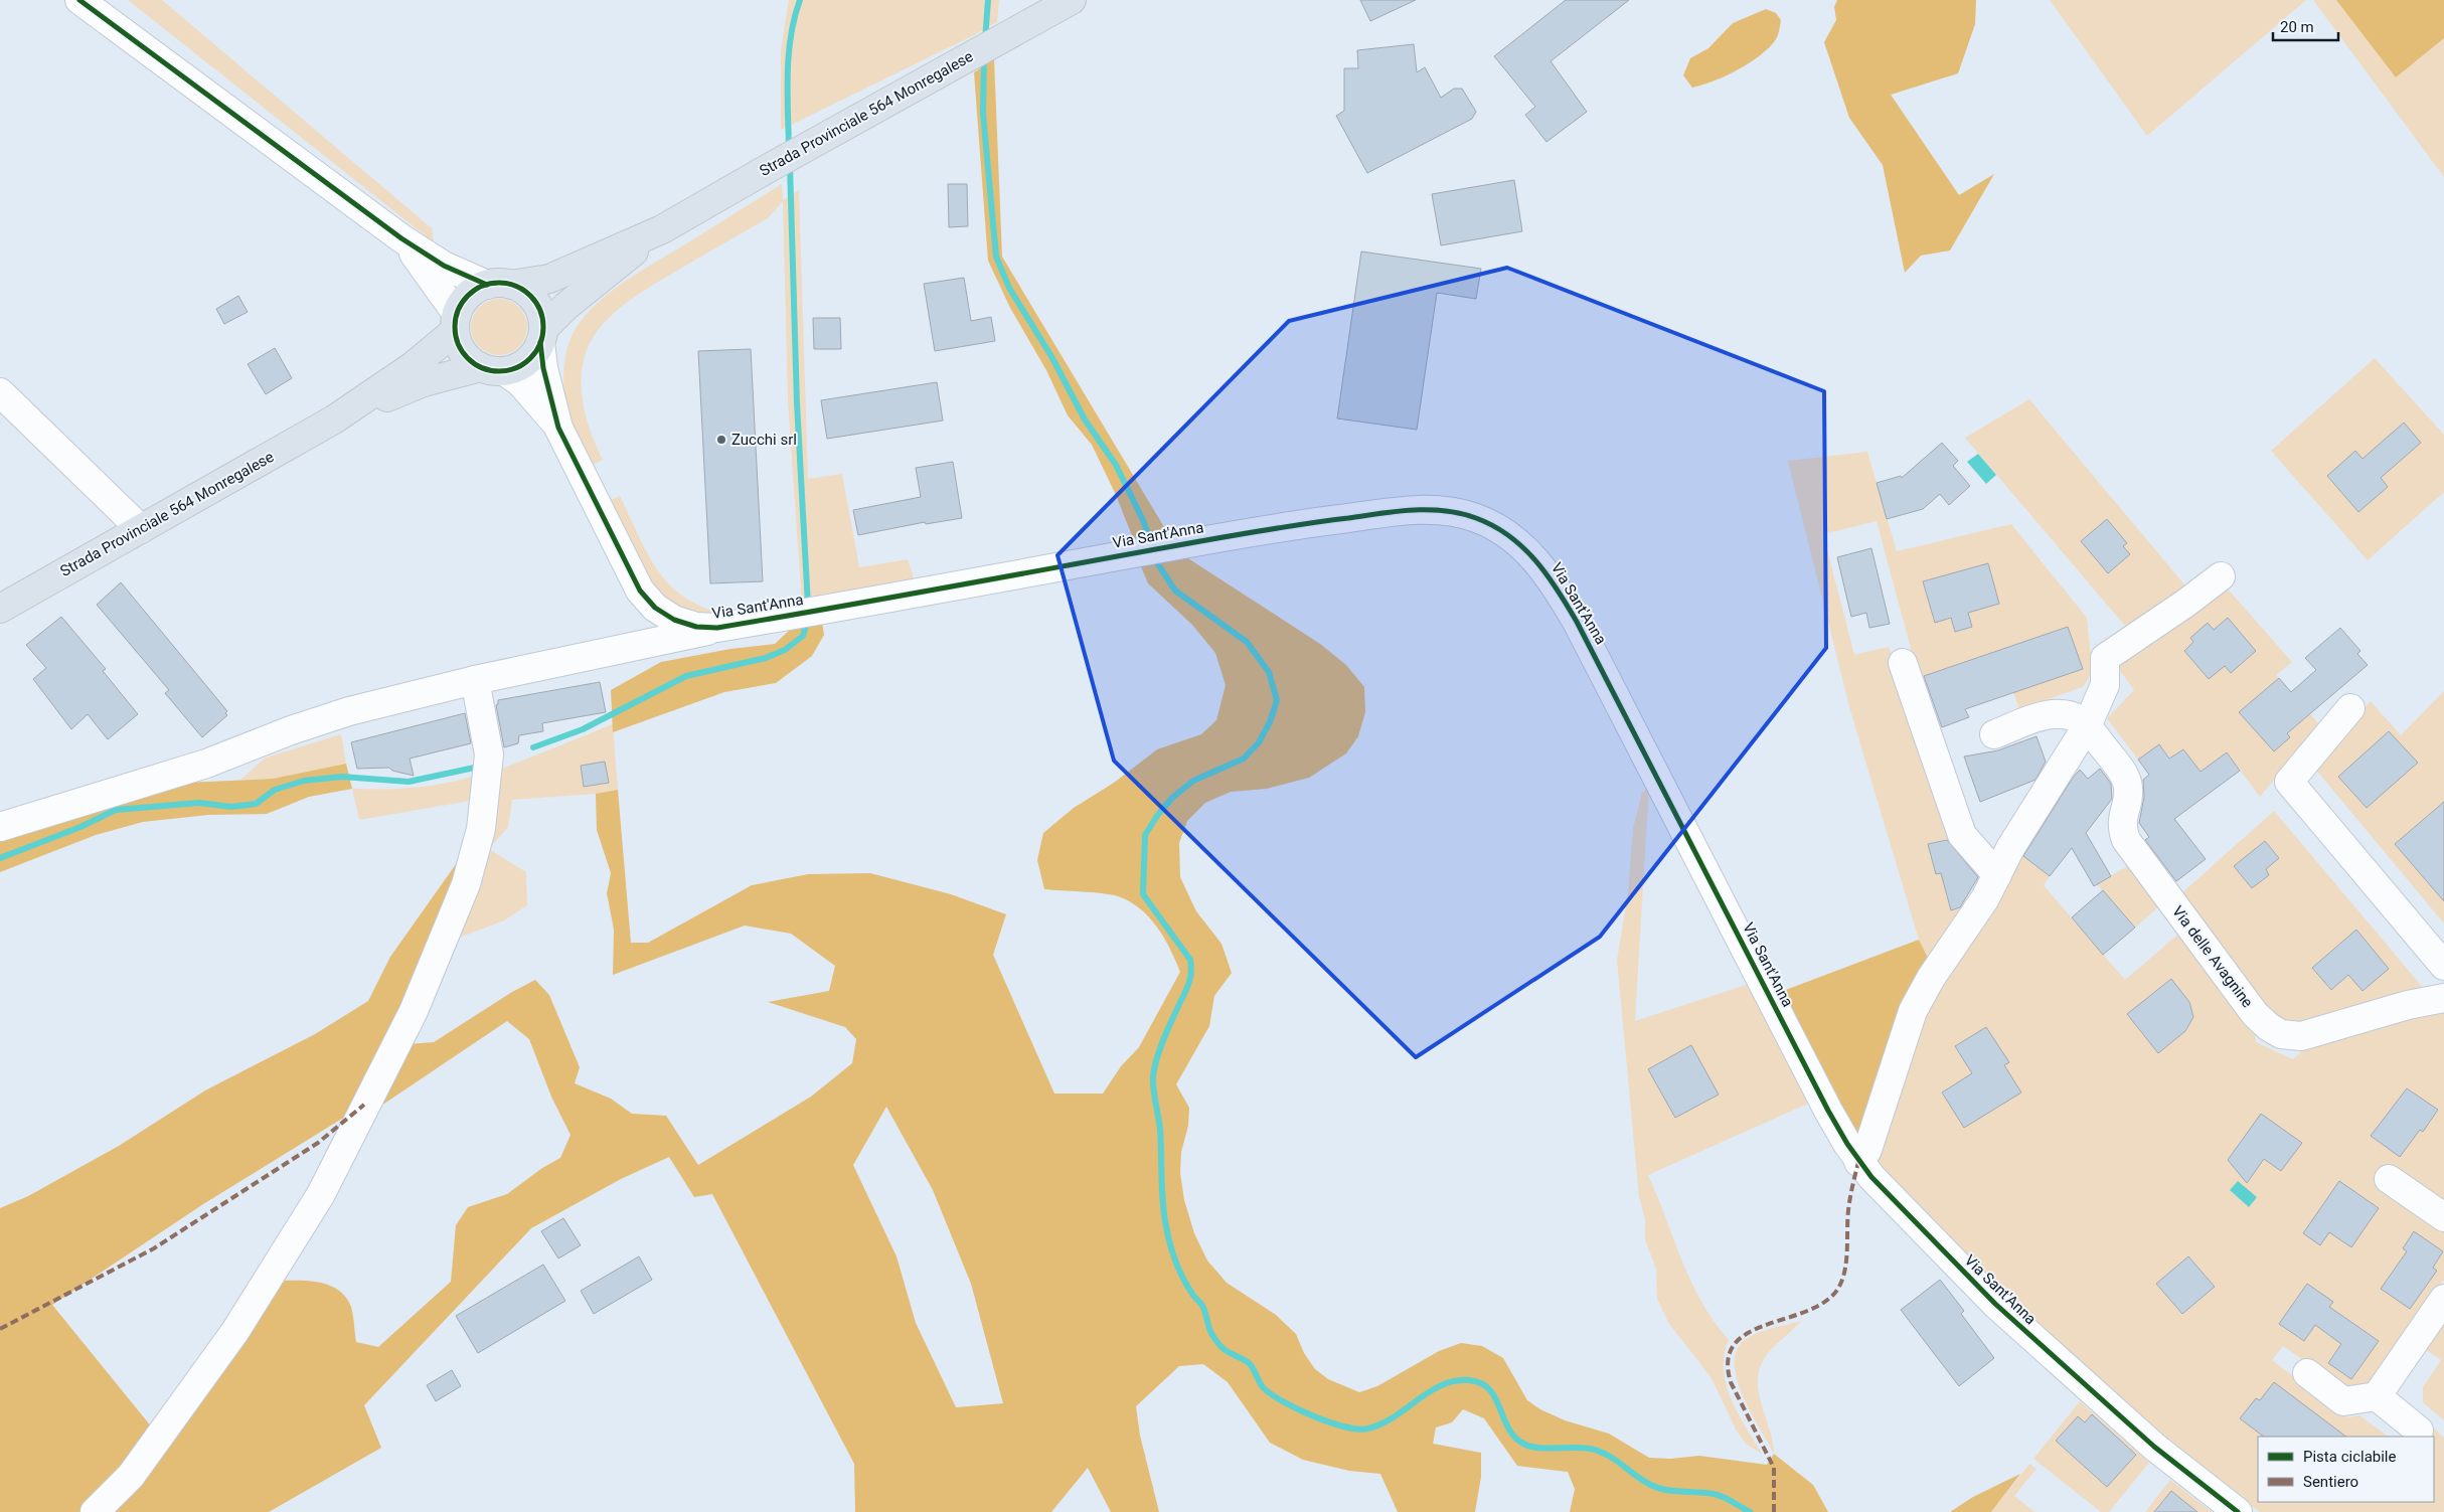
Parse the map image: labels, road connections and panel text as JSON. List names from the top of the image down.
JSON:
{
  "streets": {
    "main road": ["Strada Provinciale 564 Monregalese"],
    "street": ["Via Sant'Anna", "Via delle Avagnine"]
  },
  "crossings": [
    ["Strada Provinciale 564 Monregalese", "Via Sant'Anna"]
  ],
  "places": ["Zucchi srl"],
  "legend": ["Pista ciclabile", "Sentiero"],
  "scale_bar": "20 m"
}
